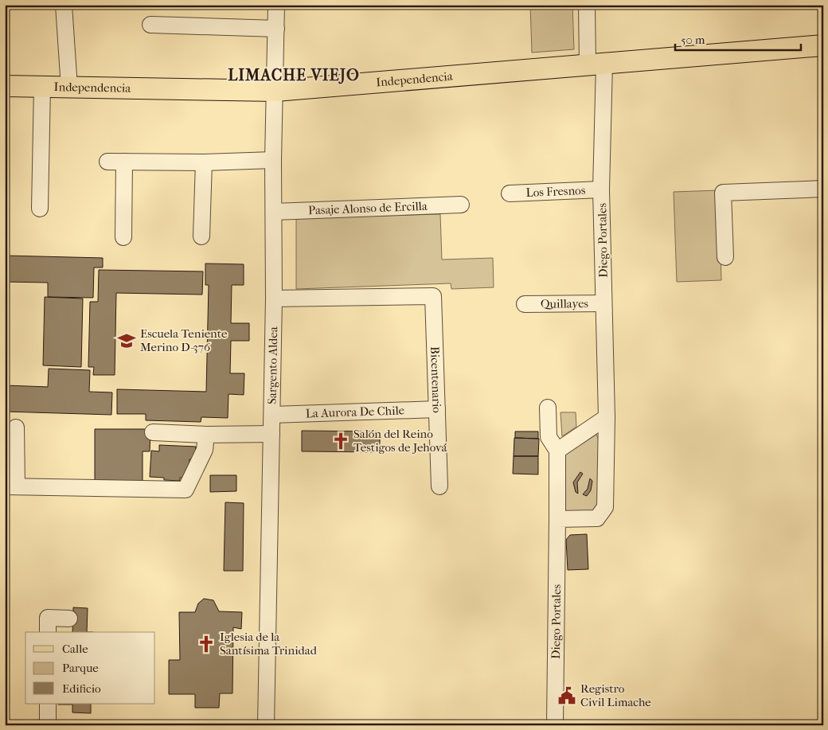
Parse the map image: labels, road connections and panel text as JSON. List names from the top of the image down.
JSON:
{
  "streets": {
    "main road": ["Independencia"],
    "street": [
      "Los Fresnos",
      "Pasaje Alonso de Ercilla",
      "Diego Portales",
      "Quillayes",
      "Sargento Aldea",
      "Bicentenario",
      "La Aurora De Chile"
    ]
  },
  "crossings": [
    ["Independencia", "Diego Portales"],
    ["Independencia", "Sargento Aldea"],
    ["Los Fresnos", "Diego Portales"],
    ["Pasaje Alonso de Ercilla", "Sargento Aldea"],
    ["Diego Portales", "Quillayes"],
    ["Sargento Aldea", "Bicentenario"],
    ["Sargento Aldea", "La Aurora De Chile"],
    ["Bicentenario", "La Aurora De Chile"]
  ],
  "districts": ["LIMACHE VIEJO"],
  "places": {
    "school or university": ["Escuela Teniente Merino D-376"],
    "church": ["Salón del Reino Testigos de Jehová", "Iglesia de la Santísima Trinidad"],
    "public building": ["Registro Civil Limache"]
  },
  "legend": ["Calle", "Parque", "Edificio"],
  "scale_bar": "50 m"
}
